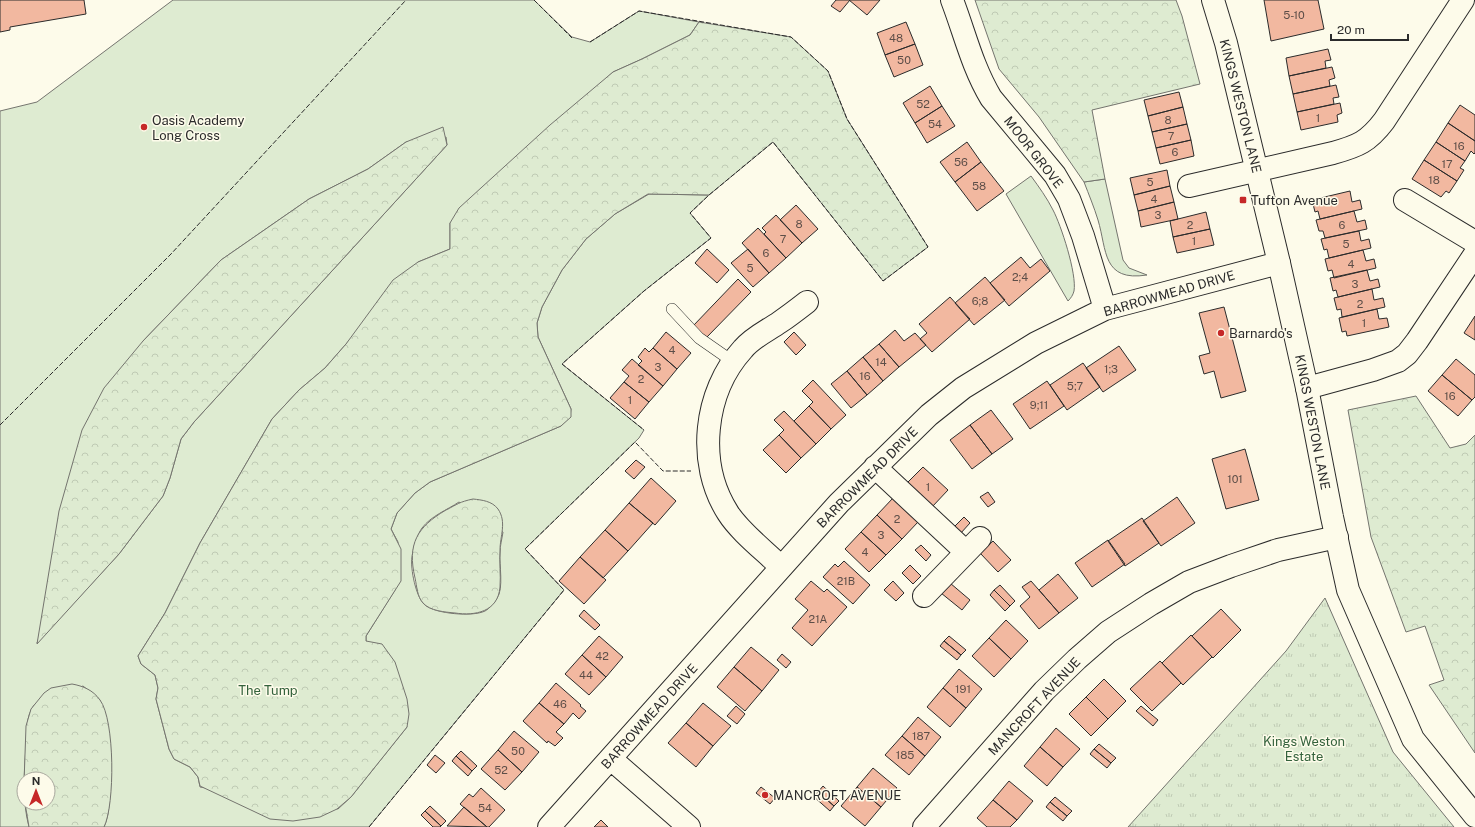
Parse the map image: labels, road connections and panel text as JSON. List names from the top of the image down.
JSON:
{
  "streets": {
    "street": [
      "KINGS WESTON LANE",
      "MOOR GROVE",
      "BARROWMEAD DRIVE",
      "MANCROFT AVENUE"
    ]
  },
  "crossings": [
    ["KINGS WESTON LANE", "BARROWMEAD DRIVE"],
    ["KINGS WESTON LANE", "MANCROFT AVENUE"],
    ["MOOR GROVE", "BARROWMEAD DRIVE"]
  ],
  "parks": ["The Tump", "Kings Weston Estate"],
  "places": {
    "other": ["Oasis Academy Long Cross", "Barnardo's", "MANCROFT AVENUE"],
    "transit": ["Tufton Avenue"]
  },
  "house_numbers": [
    "5-10",
    "48",
    "50",
    "52",
    "1",
    "8",
    "54",
    "7",
    "16",
    "6",
    "56",
    "17",
    "18",
    "5",
    "58",
    "4",
    "3",
    "8",
    "2",
    "6",
    "7",
    "1",
    "5",
    "6",
    "4",
    "5",
    "2;4",
    "3",
    "6;8",
    "2",
    "1",
    "4",
    "14",
    "3",
    "1;3",
    "16",
    "2",
    "5;7",
    "16",
    "1",
    "9;11",
    "101",
    "1",
    "2",
    "3",
    "4",
    "21B",
    "21A",
    "42",
    "44",
    "191",
    "46",
    "187",
    "50",
    "185",
    "52",
    "54"
  ],
  "scale_bar": "20 m",
  "north": "top"
}
